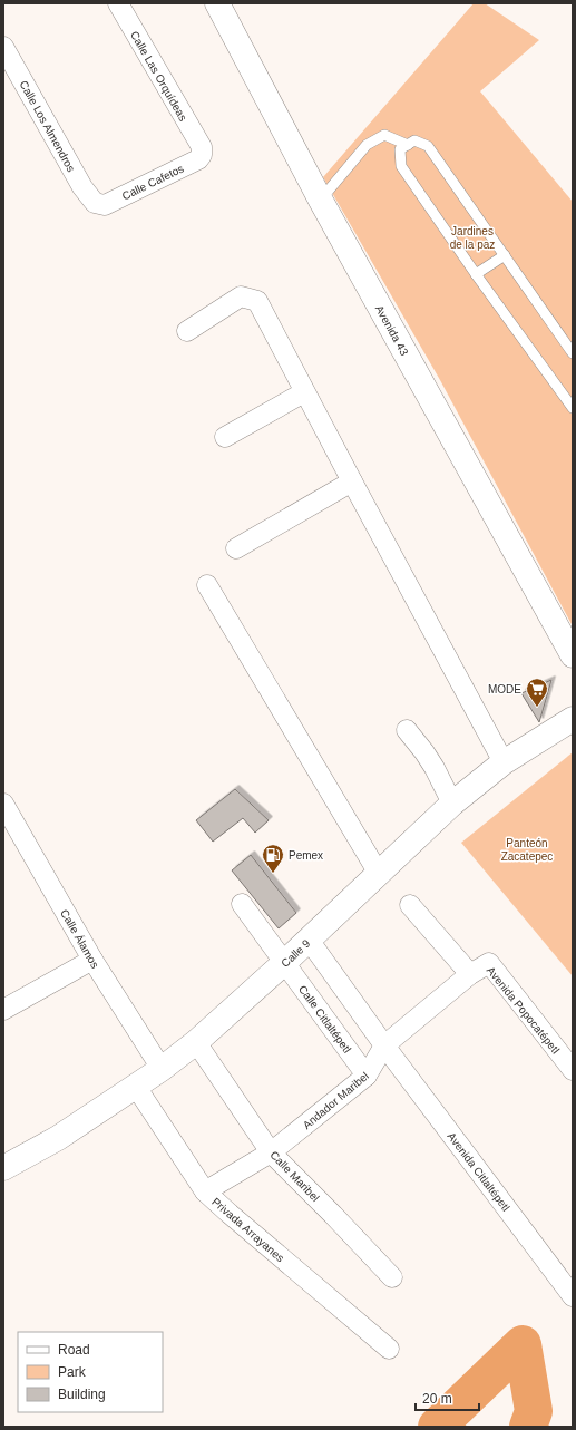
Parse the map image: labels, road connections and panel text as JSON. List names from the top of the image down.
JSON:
{
  "streets": {
    "main road": ["Avenida 43", "Calle 9"],
    "street": [
      "Calle Las Orquídeas",
      "Calle Los Almendros",
      "Calle Cafetos",
      "Calle Álamos",
      "Avenida Popocatépetl",
      "Calle Citlaltépetl",
      "Andador Maribel",
      "Avenida Citlaltépetl",
      "Calle Maribel",
      "Privada Arrayanes"
    ]
  },
  "crossings": [
    ["Calle Las Orquídeas", "Calle Cafetos"],
    ["Calle Los Almendros", "Calle Cafetos"],
    ["Calle Álamos", "Calle 9"],
    ["Calle 9", "Calle Citlaltépetl"],
    ["Calle 9", "Avenida Citlaltépetl"],
    ["Calle 9", "Calle Maribel"],
    ["Calle 9", "Privada Arrayanes"],
    ["Avenida Popocatépetl", "Andador Maribel"],
    ["Calle Citlaltépetl", "Andador Maribel"],
    ["Andador Maribel", "Avenida Citlaltépetl"],
    ["Andador Maribel", "Calle Maribel"],
    ["Andador Maribel", "Privada Arrayanes"]
  ],
  "parks": ["Jardines de la paz", "Panteón Zacatepec"],
  "places": {
    "supermarket": ["MODE"],
    "fuel station": ["Pemex"]
  },
  "legend": ["Road", "Park", "Building"],
  "scale_bar": "20 m"
}
